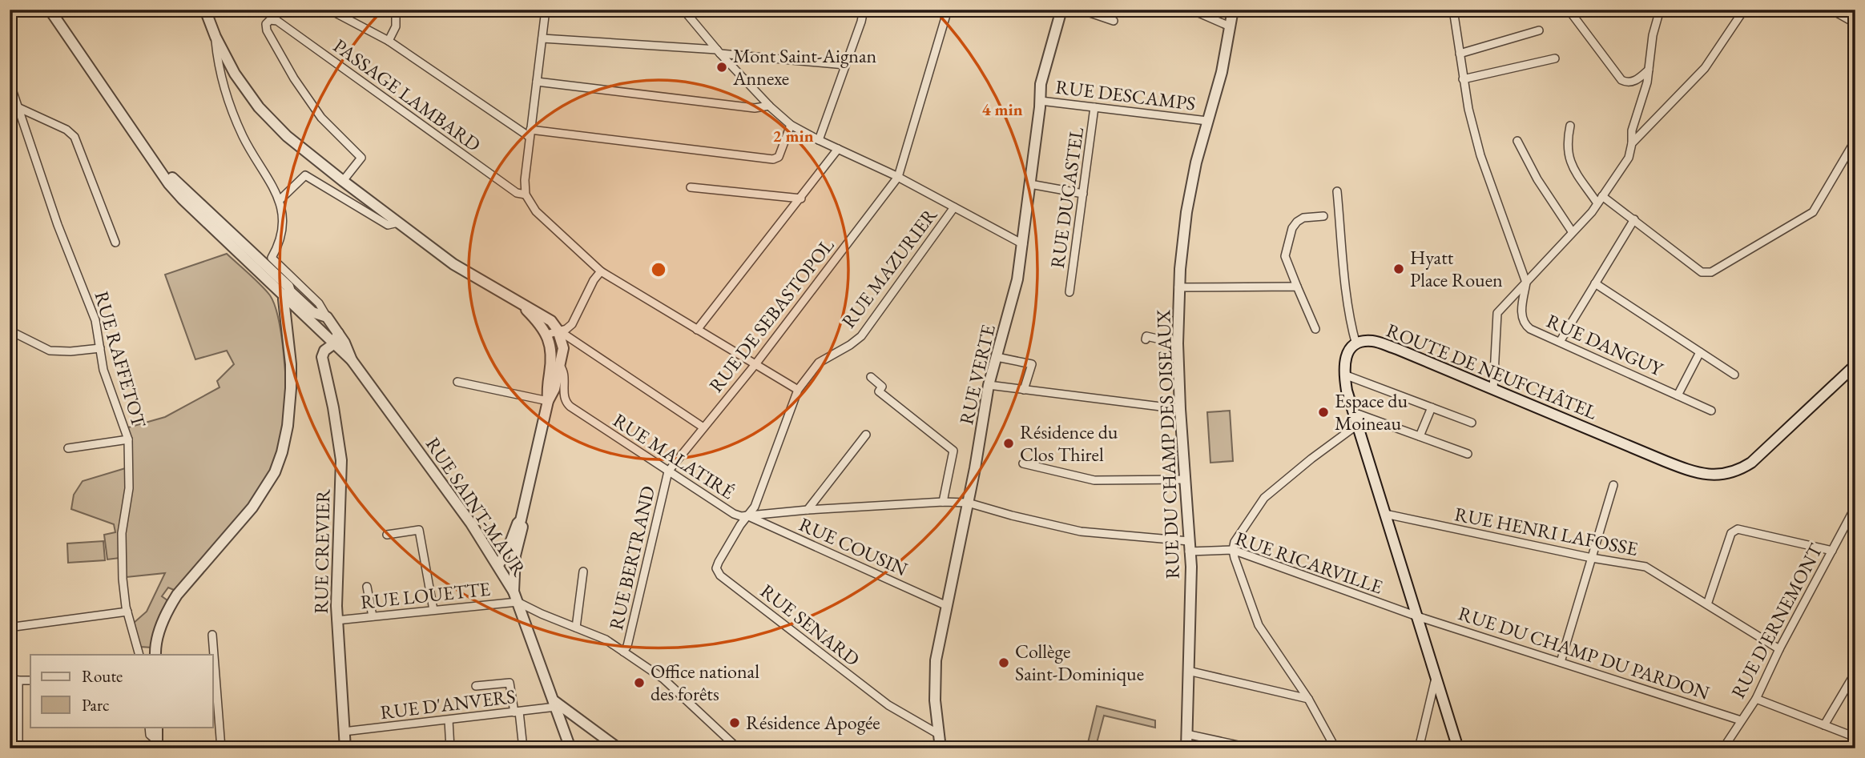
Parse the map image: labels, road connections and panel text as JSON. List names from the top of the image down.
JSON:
{
  "streets": {
    "street": [
      "PASSAGE LAMBARD",
      "RUE DESCAMPS",
      "RUE DUCASTEL",
      "RUE MAZURIER",
      "RUE DE SEBASTOPOL",
      "RUE DANGUY",
      "RUE RAFFETOT",
      "ROUTE DE NEUFCHÂTEL",
      "RUE VERTE",
      "RUE DU CHAMP DES OISEAUX",
      "RUE MALATIRÉ",
      "RUE SAINT-MAUR",
      "RUE HENRI LAFOSSE",
      "RUE COUSIN",
      "RUE CREVIER",
      "RUE BERTRAND",
      "RUE RICARVILLE",
      "RUE LOUETTE",
      "RUE D'ERNEMONT",
      "RUE SENARD",
      "RUE DU CHAMP DU PARDON",
      "RUE D'ANVERS"
    ]
  },
  "crossings": [
    ["RUE DESCAMPS", "RUE DUCASTEL"],
    ["RUE DESCAMPS", "RUE VERTE"],
    ["RUE DESCAMPS", "RUE DU CHAMP DES OISEAUX"],
    ["RUE MAZURIER", "RUE MALATIRÉ"],
    ["RUE MAZURIER", "RUE COUSIN"],
    ["RUE MAZURIER", "RUE SENARD"],
    ["RUE DE SEBASTOPOL", "RUE MALATIRÉ"],
    ["RUE DE SEBASTOPOL", "RUE BERTRAND"],
    ["RUE VERTE", "RUE MALATIRÉ"],
    ["RUE VERTE", "RUE COUSIN"],
    ["RUE VERTE", "RUE SENARD"],
    ["RUE DU CHAMP DES OISEAUX", "RUE MALATIRÉ"],
    ["RUE DU CHAMP DES OISEAUX", "RUE RICARVILLE"],
    ["RUE MALATIRÉ", "RUE COUSIN"],
    ["RUE MALATIRÉ", "RUE BERTRAND"],
    ["RUE MALATIRÉ", "RUE RICARVILLE"],
    ["RUE MALATIRÉ", "RUE SENARD"],
    ["RUE SAINT-MAUR", "RUE CREVIER"],
    ["RUE SAINT-MAUR", "RUE LOUETTE"],
    ["RUE SAINT-MAUR", "RUE D'ANVERS"],
    ["RUE HENRI LAFOSSE", "RUE D'ERNEMONT"],
    ["RUE COUSIN", "RUE SENARD"],
    ["RUE CREVIER", "RUE LOUETTE"],
    ["RUE CREVIER", "RUE D'ANVERS"],
    ["RUE RICARVILLE", "RUE DU CHAMP DU PARDON"],
    ["RUE D'ERNEMONT", "RUE DU CHAMP DU PARDON"]
  ],
  "places": [
    "Mont Saint-Aignan Annexe",
    "Hyatt Place Rouen",
    "Espace du Moineau",
    "Résidence du Clos Thirel",
    "Collège Saint-Dominique",
    "Office national des forêts",
    "Résidence Apogée"
  ],
  "legend": ["Route", "Parc"],
  "rings": ["4 min", "2 min"]
}
